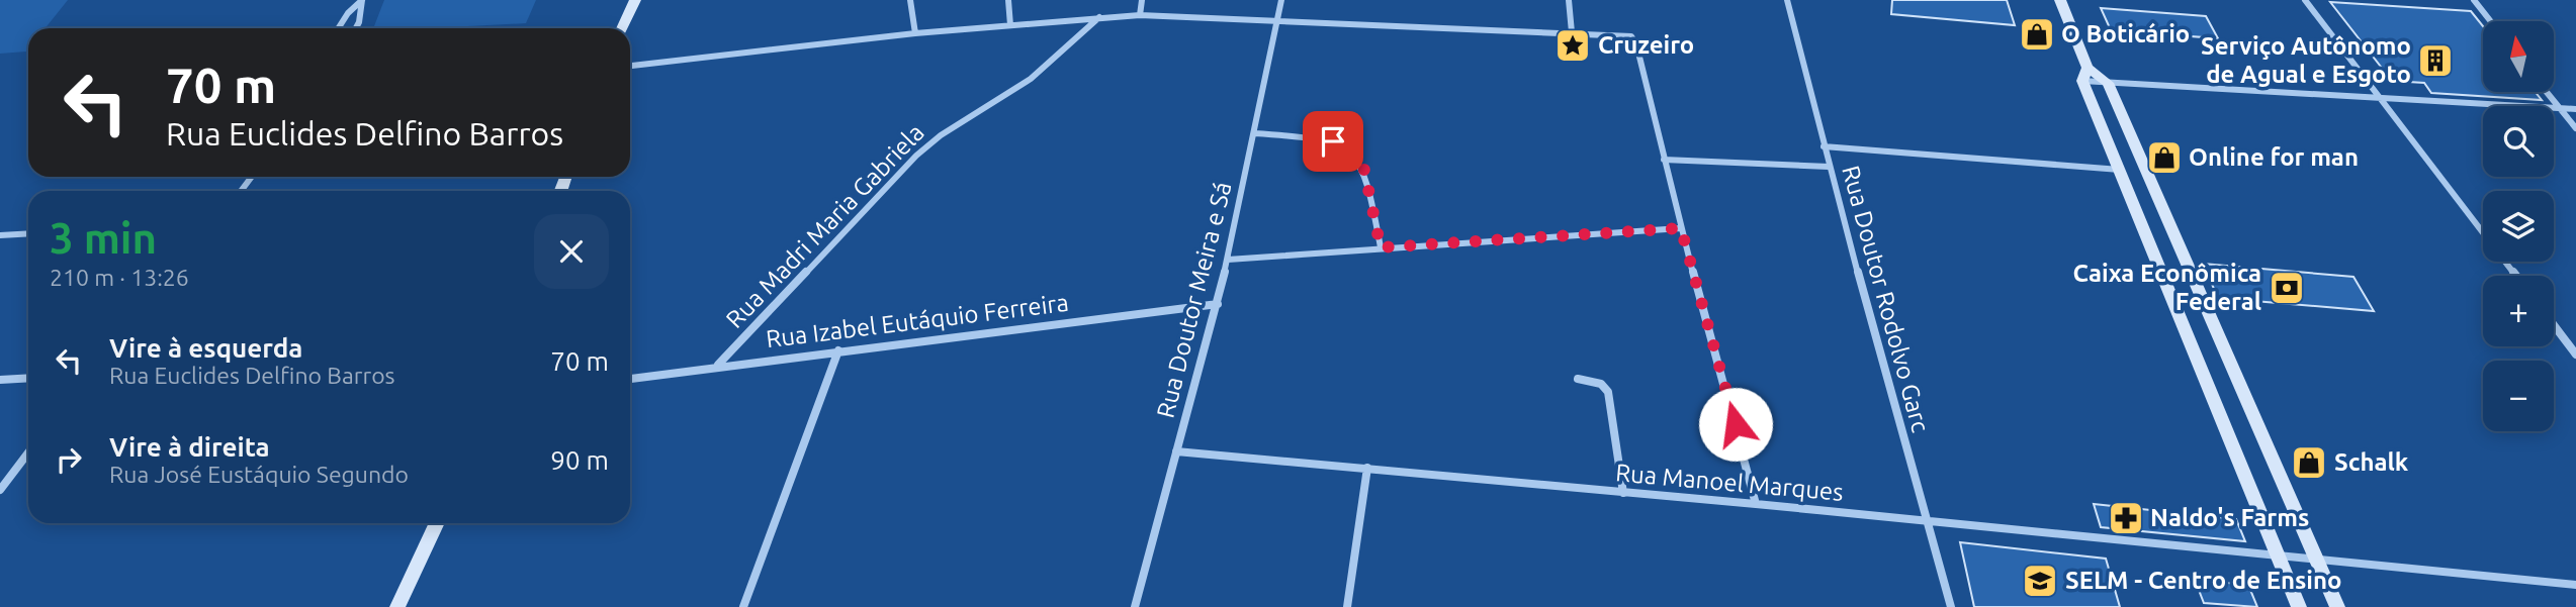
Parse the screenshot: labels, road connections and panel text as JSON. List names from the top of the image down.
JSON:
{
  "streets": {
    "street": [
      "Rua Madri Maria Gabriela",
      "Rua Doutor Rodolvo Garc",
      "Rua Doutor Meira e Sá",
      "Rua Izabel Eutáquio Ferreira",
      "Rua Manoel Marques"
    ]
  },
  "crossings": [
    ["Rua Madri Maria Gabriela", "Rua Izabel Eutáquio Ferreira"],
    ["Rua Doutor Rodolvo Garc", "Rua Manoel Marques"],
    ["Rua Doutor Meira e Sá", "Rua Izabel Eutáquio Ferreira"],
    ["Rua Doutor Meira e Sá", "Rua Manoel Marques"]
  ],
  "places": {
    "shop": ["O Boticário", "Online for man", "Schalk"],
    "place": ["Cruzeiro"],
    "building": ["Serviço Autônomo de Agual e Esgoto"],
    "bank": ["Caixa Econômica Federal"],
    "pharmacy": ["Naldo's Farms"],
    "school or university": ["SELM - Centro de Ensino"]
  },
  "north": "top",
  "page": {
    "map_buttons": ["+", "−"],
    "turn": ["70 m", "Rua Euclides Delfino Barros"],
    "heading": ["3 min", "210 m · 13:26"],
    "list": [
      {
        "name": "Vire à esquerda",
        "note": "Rua Euclides Delfino Barros",
        "value": "70 m"
      },
      {
        "name": "Vire à direita",
        "note": "Rua José Eustáquio Segundo",
        "value": "90 m"
      }
    ]
  }
}
